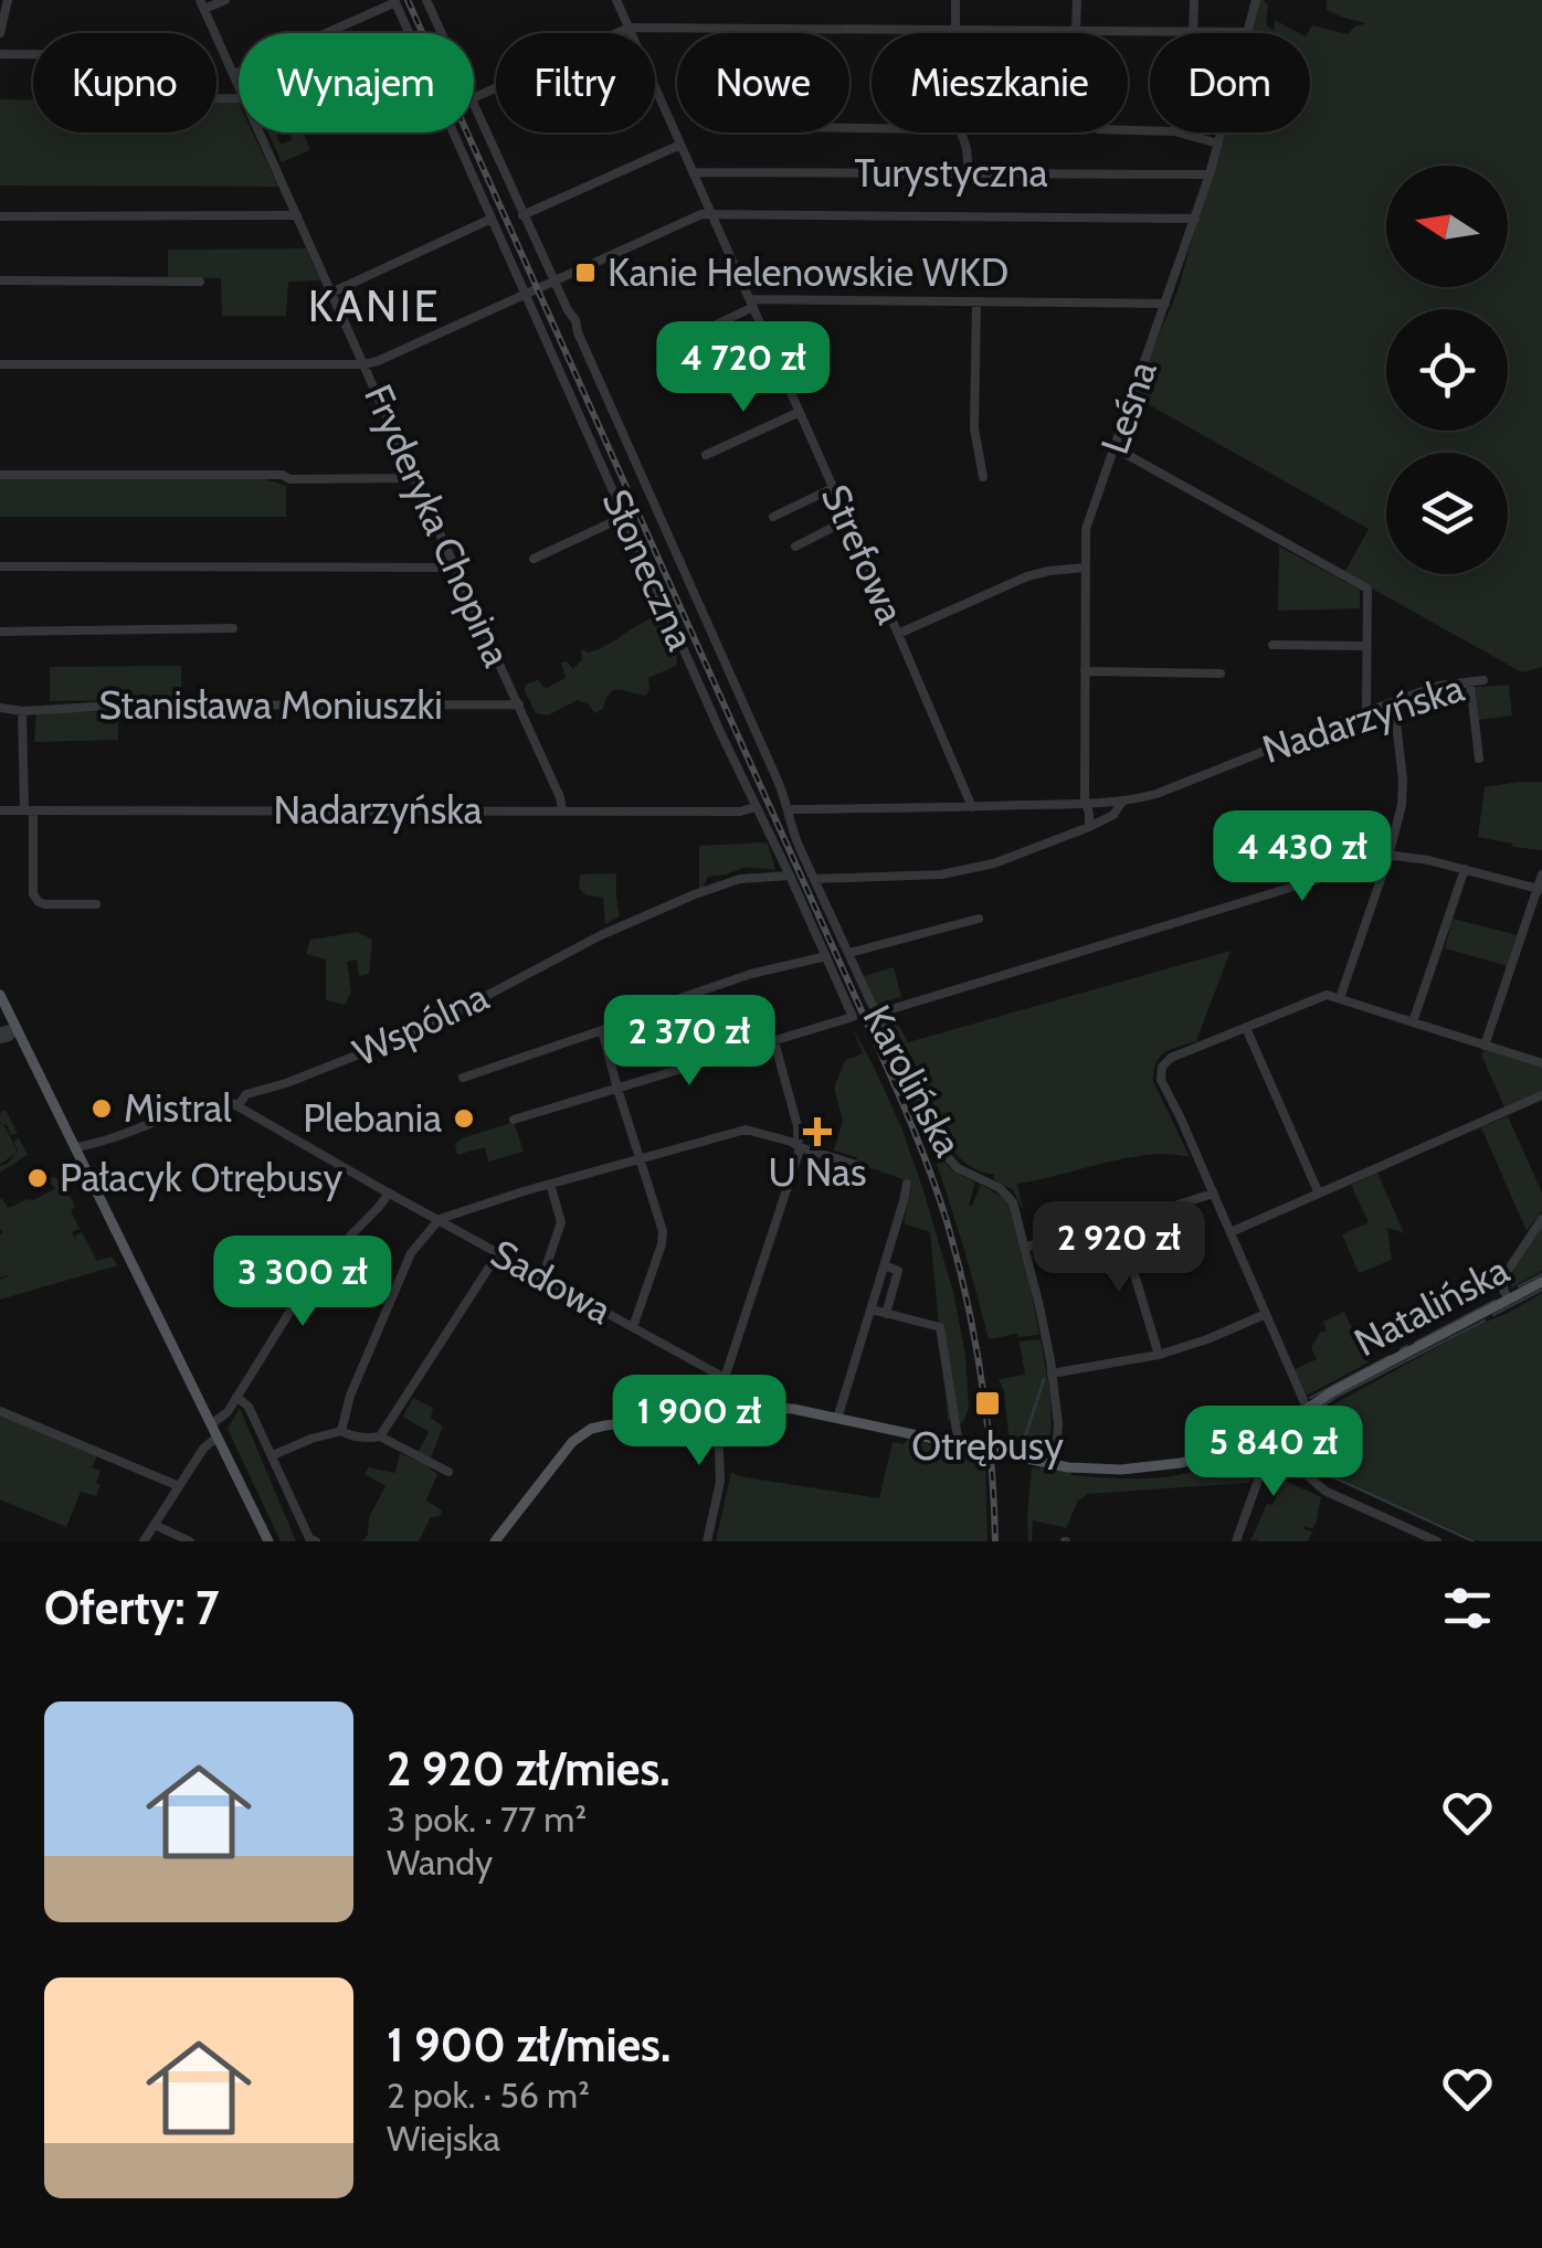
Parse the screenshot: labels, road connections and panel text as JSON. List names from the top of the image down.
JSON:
{
  "streets": {
    "main road": ["Natalińska"],
    "street": [
      "Turystyczna",
      "Leśna",
      "Fryderyka Chopina",
      "Strefowa",
      "Słoneczna",
      "Stanisława Moniuszki",
      "Nadarzyńska",
      "Wspólna",
      "Karolińska",
      "Sadowa"
    ]
  },
  "crossings": [
    ["Turystyczna", "Leśna"],
    ["Turystyczna", "Strefowa"],
    ["Leśna", "Nadarzyńska"],
    ["Fryderyka Chopina", "Stanisława Moniuszki"],
    ["Fryderyka Chopina", "Nadarzyńska"],
    ["Strefowa", "Nadarzyńska"],
    ["Słoneczna", "Nadarzyńska"],
    ["Słoneczna", "Wspólna"],
    ["Nadarzyńska", "Karolińska"],
    ["Wspólna", "Sadowa"],
    ["Karolińska", "Natalińska"]
  ],
  "districts": ["KANIE"],
  "places": {
    "transit": ["Kanie Helenowskie WKD", "Otrębusy"],
    "other": ["Mistral", "Plebania", "Pałacyk Otrębusy"],
    "health": ["U Nas"]
  },
  "north": "left",
  "page": {
    "chip": [
      "Kupno",
      "Wynajem",
      "Filtry",
      "Nowe",
      "Mieszkanie",
      "Dom"
    ],
    "price": [
      "4 720 zł",
      "4 430 zł",
      "2 370 zł",
      "2 920 zł",
      "3 300 zł",
      "1 900 zł",
      "5 840 zł"
    ],
    "heading": "Oferty: 7",
    "list": [
      {
        "name": "2 920 zł/mies.",
        "note": "3 pok. · 77 m² · Wandy"
      },
      {
        "name": "1 900 zł/mies.",
        "note": "2 pok. · 56 m² · Wiejska"
      }
    ]
  }
}
